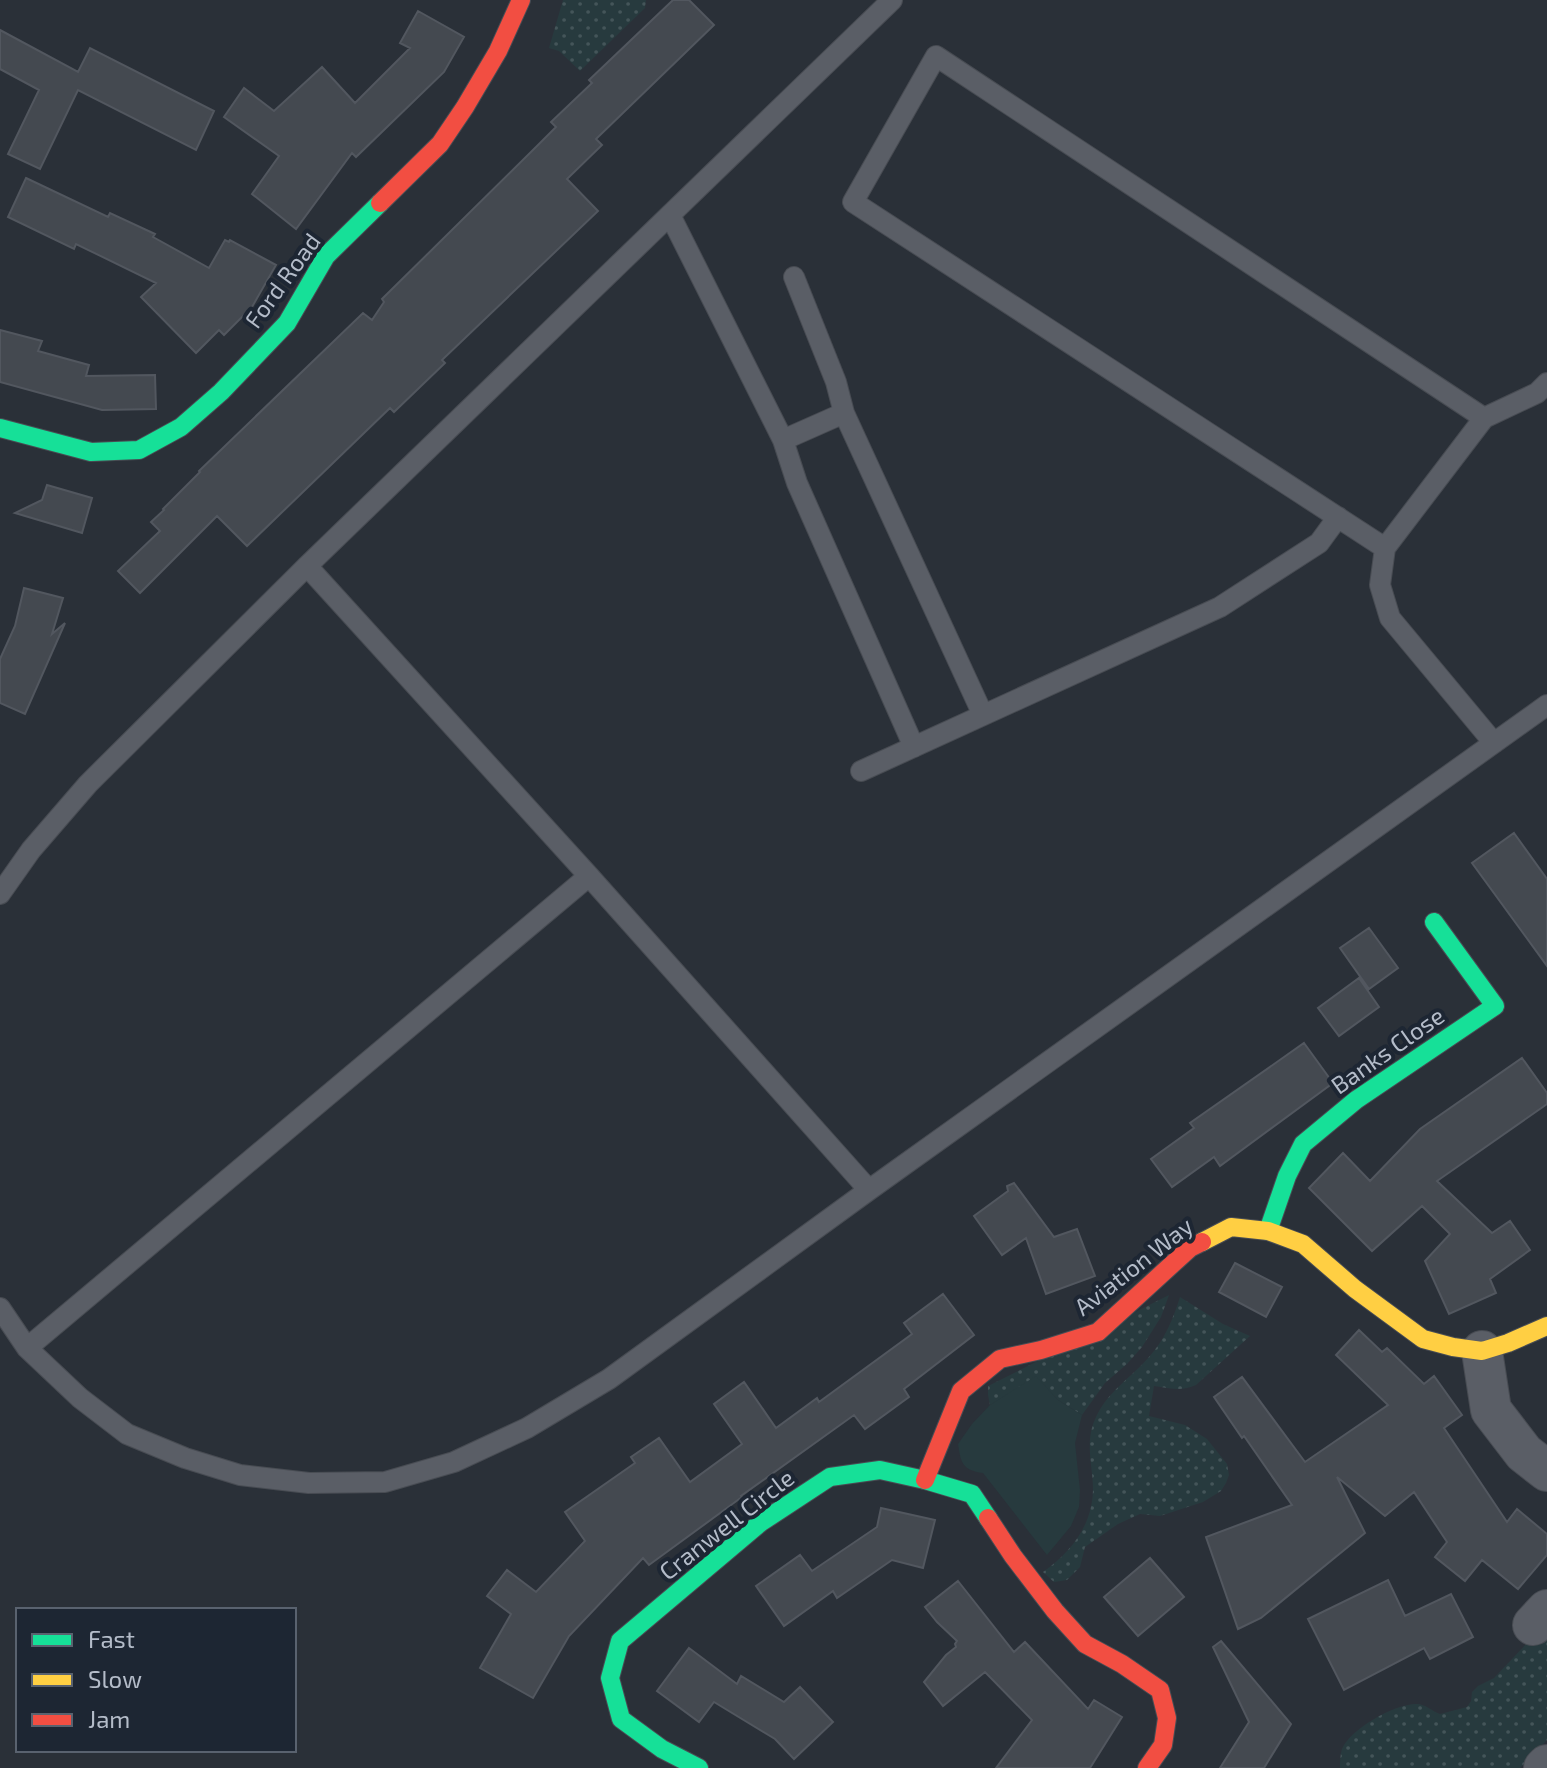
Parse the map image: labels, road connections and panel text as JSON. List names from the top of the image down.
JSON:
{
  "streets": {
    "street": [
      "Ford Road",
      "Banks Close",
      "Aviation Way",
      "Cranwell Circle"
    ]
  },
  "crossings": [
    ["Banks Close", "Aviation Way"],
    ["Aviation Way", "Cranwell Circle"]
  ],
  "legend": ["Fast", "Slow", "Jam"]
}
